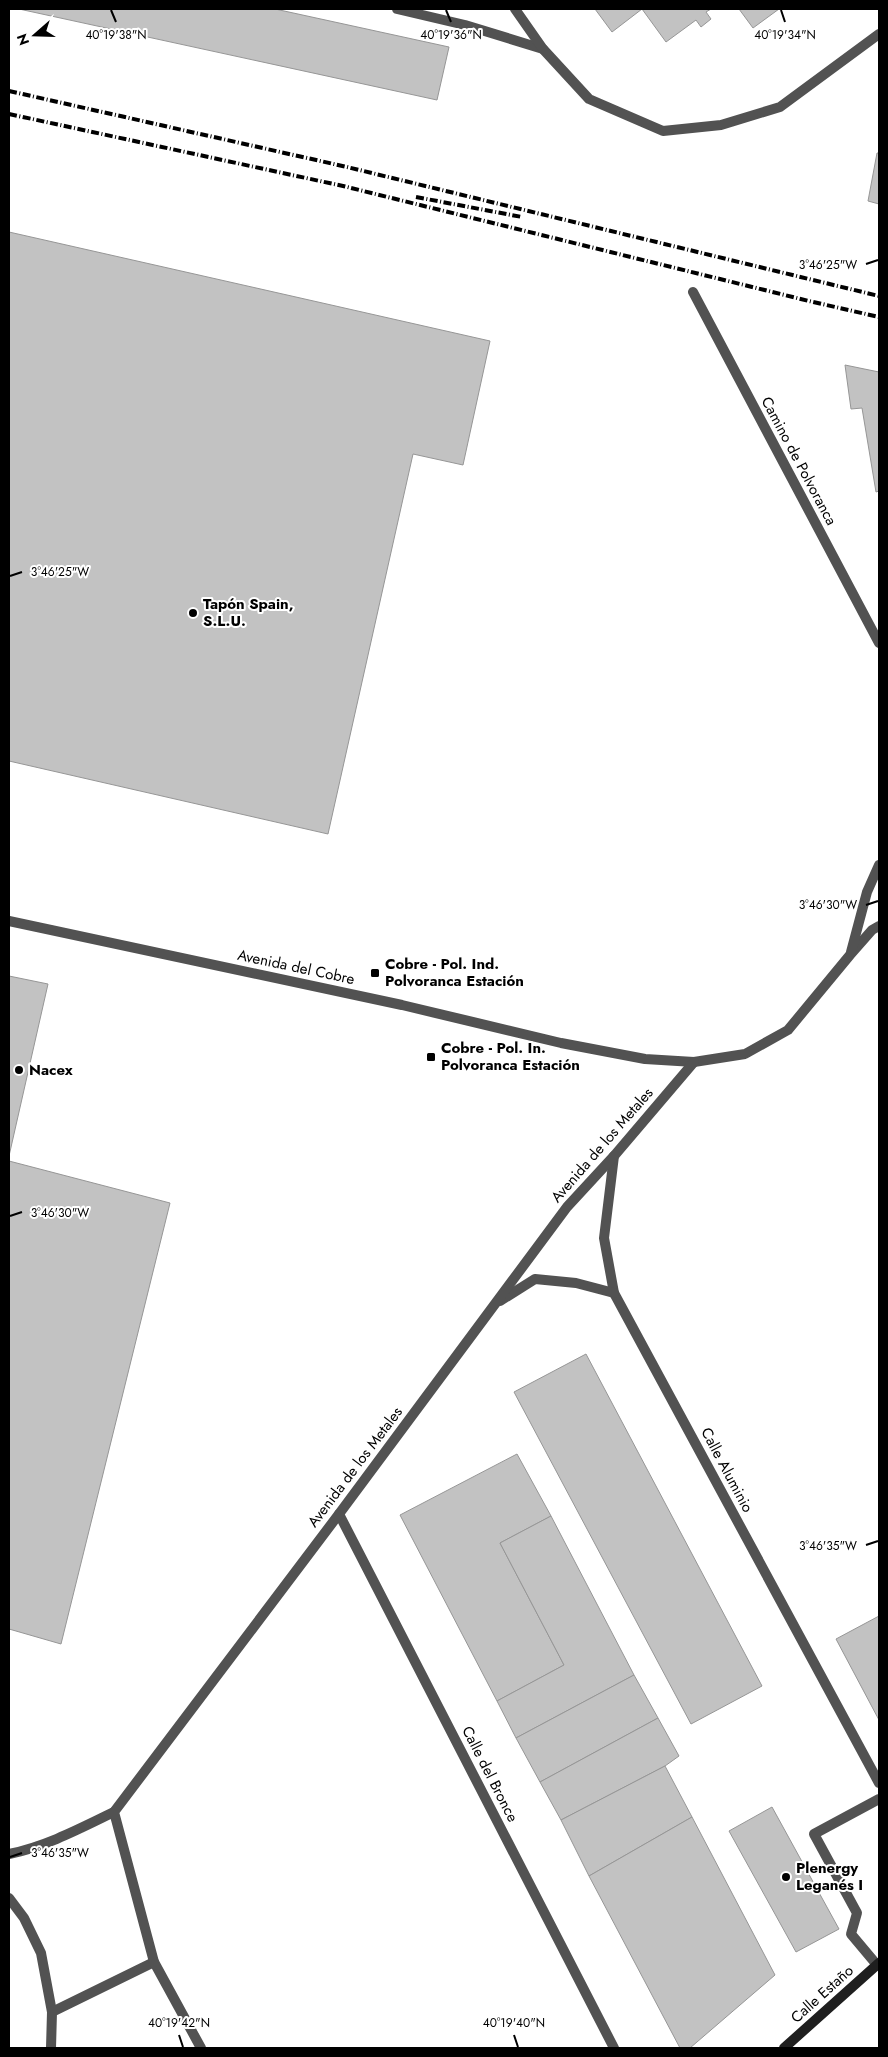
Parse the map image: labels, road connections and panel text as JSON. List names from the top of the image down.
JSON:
{
  "streets": {
    "main road": ["Calle Estaño"],
    "street": [
      "Camino de Polvoranca",
      "Avenida del Cobre",
      "Avenida de los Metales",
      "Calle Aluminio",
      "Calle del Bronce"
    ]
  },
  "crossings": [
    ["Avenida del Cobre", "Avenida de los Metales"],
    ["Avenida de los Metales", "Calle Aluminio"],
    ["Avenida de los Metales", "Calle del Bronce"]
  ],
  "places": {
    "other": ["Tapón Spain, S.L.U.", "Nacex", "Plenergy Leganés I"],
    "transit": ["Cobre - Pol. Ind. Polvoranca Estación", "Cobre - Pol. In. Polvoranca Estación"]
  },
  "north": "left",
  "coordinates": [
    "40°19'34\"N",
    "40°19'38\"N",
    "40°19'36\"N",
    "3°46'25\"W",
    "3°46'30\"W",
    "3°46'35\"W",
    "40°19'42\"N",
    "40°19'40\"N"
  ]
}
